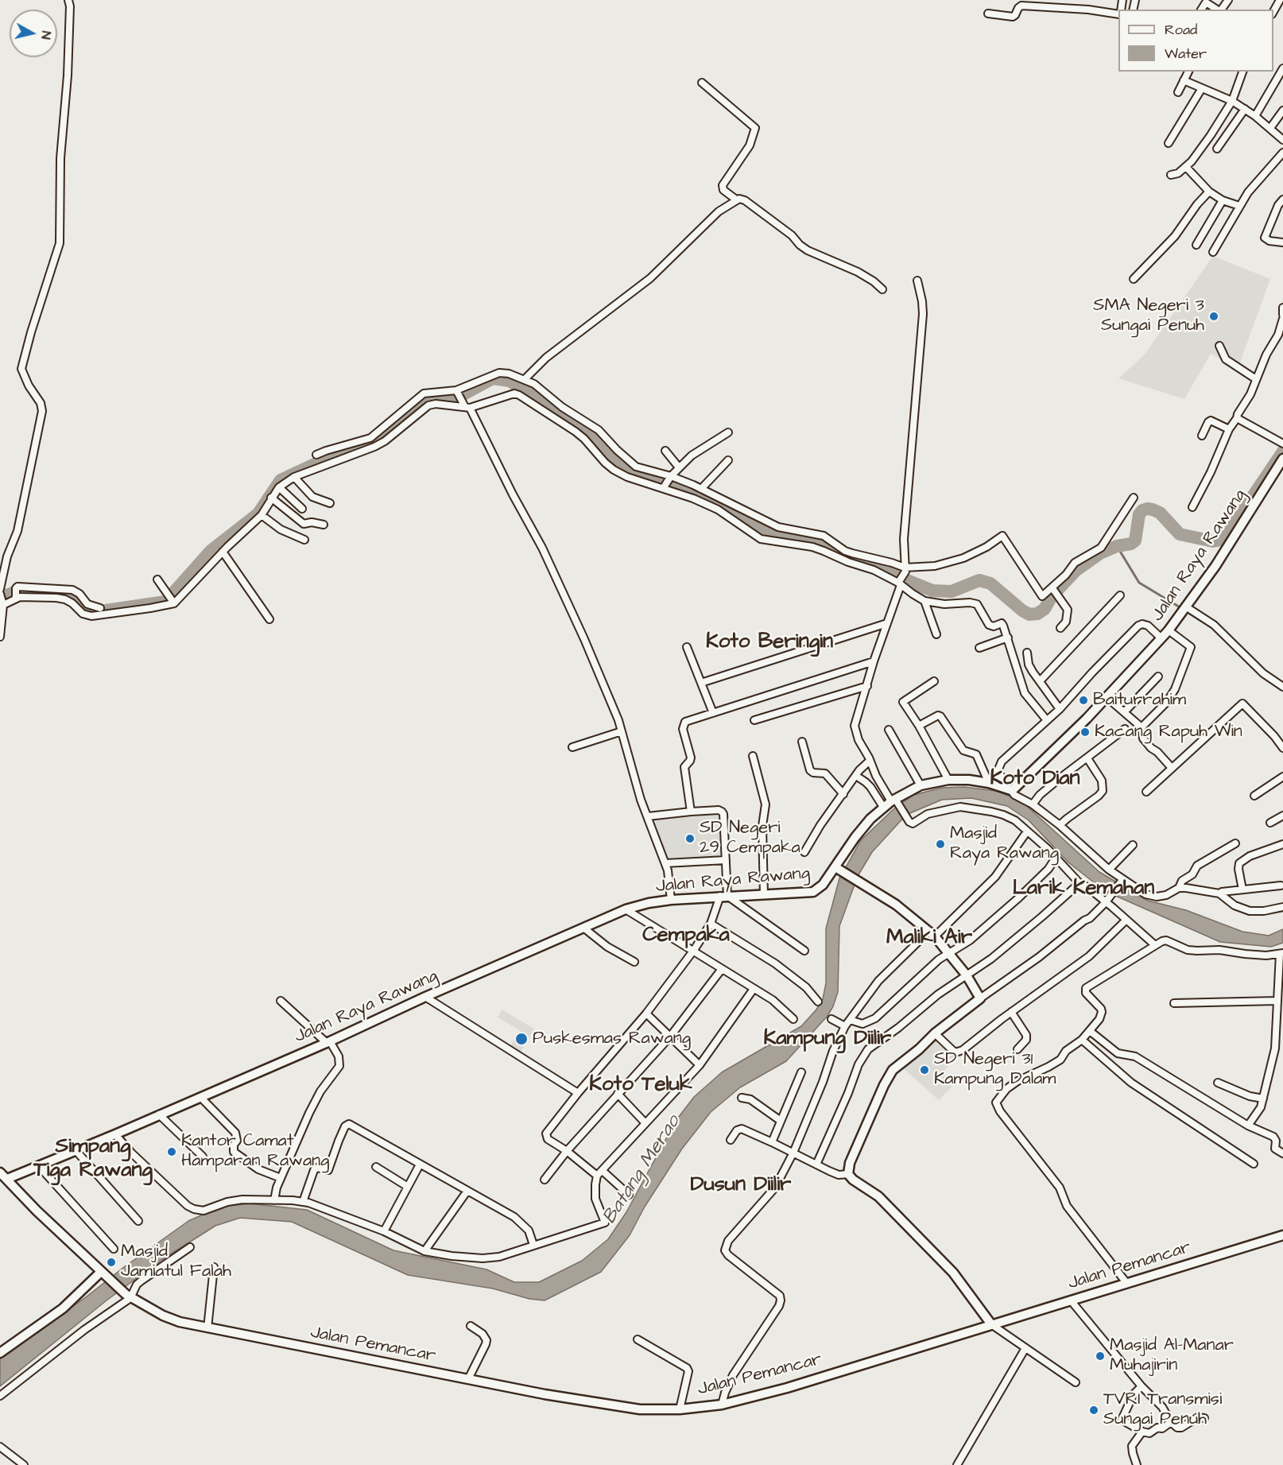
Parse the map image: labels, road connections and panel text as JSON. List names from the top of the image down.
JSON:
{
  "streets": {
    "main road": ["Jalan Raya Rawang", "Jalan Pemancar"]
  },
  "crossings": [
    ["Jalan Raya Rawang", "Jalan Pemancar"]
  ],
  "districts": [
    "Koto Beringin",
    "Koto Dian",
    "Larik Kemahan",
    "Cempaka",
    "Maliki Air",
    "Kampung Diilir",
    "Koto Teluk",
    "Simpang Tiga Rawang",
    "Dusun Diilir"
  ],
  "water": ["Batang Merao"],
  "places": [
    "SMA Negeri 3 Sungai Penuh",
    "Baiturrahim",
    "Kacang Rapuh Win",
    "SD Negeri 29 Cempaka",
    "Masjid Raya Rawang",
    "Puskesmas Rawang",
    "SD Negeri 31 Kampung Dalam",
    "Kantor Camat Hamparan Rawang",
    "Masjid Jamiatul Falah",
    "Masjid Al-Manar Muhajirin",
    "TVRI Transmisi Sungai Penuh"
  ],
  "legend": ["Road", "Water"],
  "north": "right"
}
